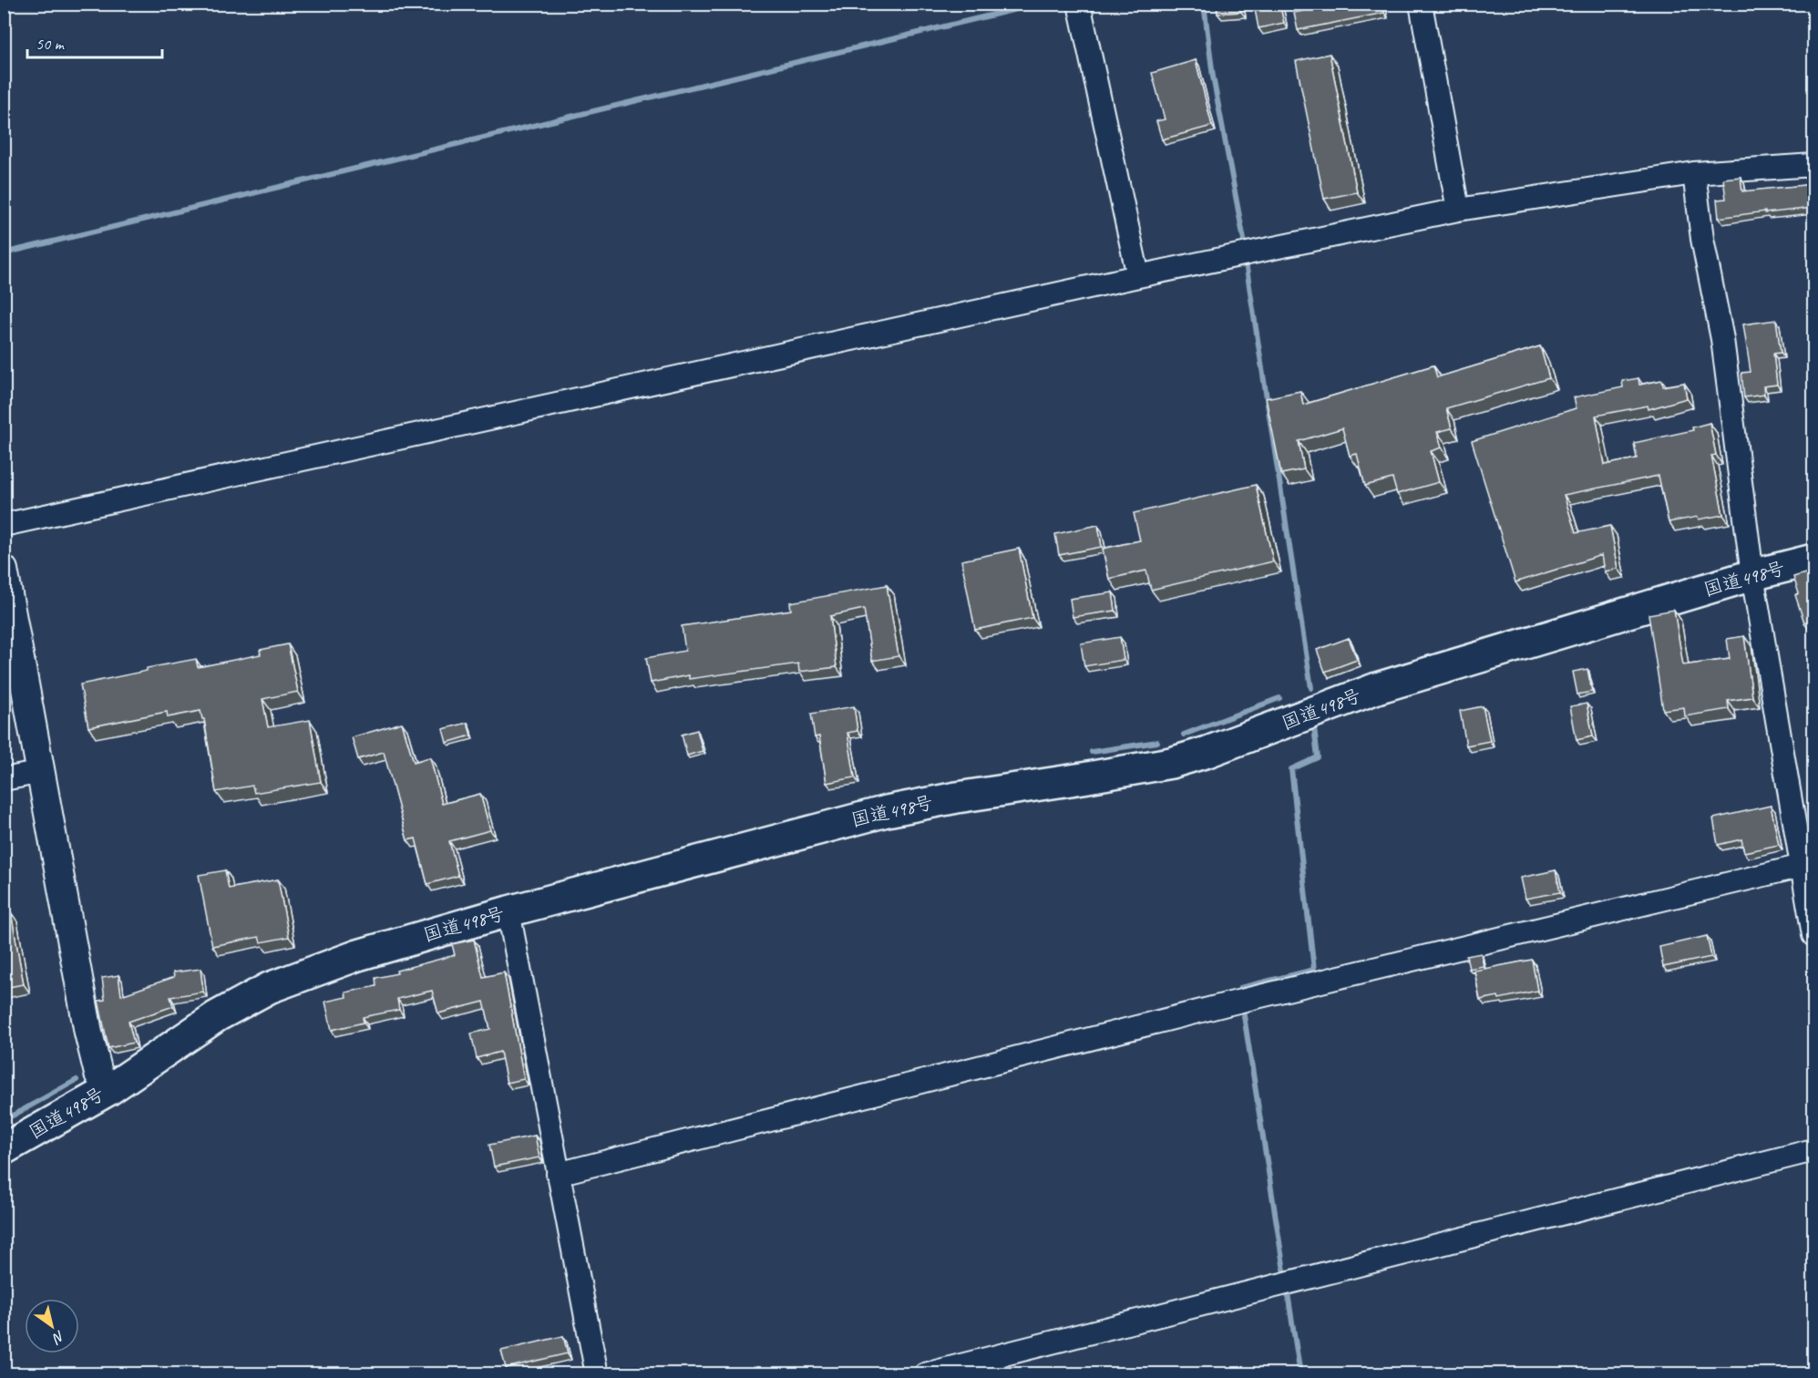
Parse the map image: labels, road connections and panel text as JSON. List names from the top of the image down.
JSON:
{
  "streets": {
    "highway": ["国道498号"]
  },
  "scale_bar": "50 m",
  "north": "bottom right"
}
